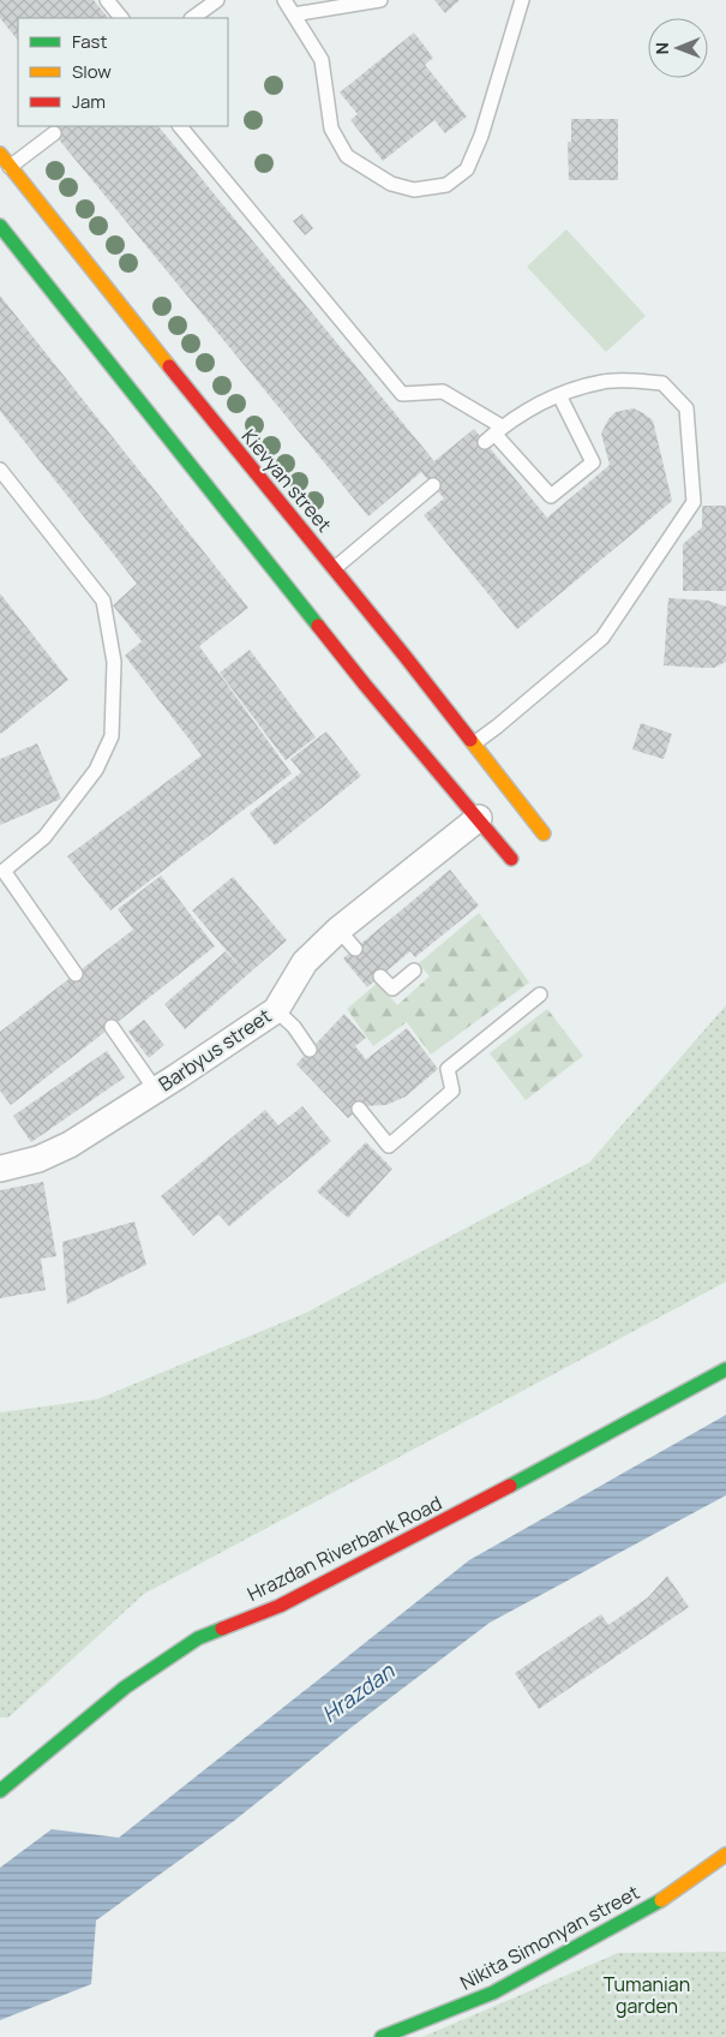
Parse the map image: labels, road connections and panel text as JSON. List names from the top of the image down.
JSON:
{
  "streets": {
    "main road": ["Kievyan street", "Hrazdan Riverbank Road", "Nikita Simonyan street"],
    "street": ["Barbyus street"]
  },
  "water": ["Hrazdan"],
  "parks": ["Tumanian garden"],
  "legend": ["Fast", "Slow", "Jam"],
  "north": "left"
}
